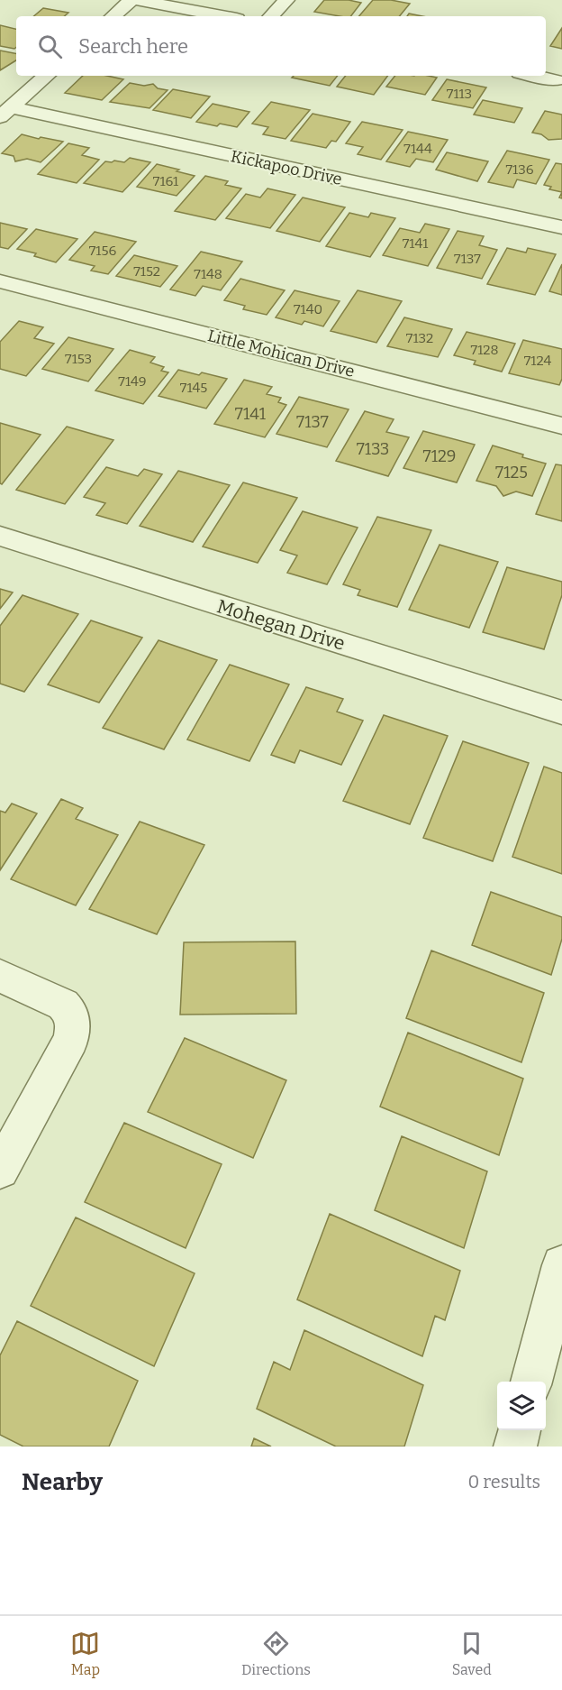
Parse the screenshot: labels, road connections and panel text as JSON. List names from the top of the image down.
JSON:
{
  "streets": {
    "street": ["Kickapoo Drive", "Little Mohican Drive", "Mohegan Drive"]
  },
  "house_numbers": [
    "7113",
    "7144",
    "7136",
    "7161",
    "7141",
    "7156",
    "7137",
    "7152",
    "7148",
    "7140",
    "7132",
    "7128",
    "7153",
    "7124",
    "7149",
    "7145",
    "7141",
    "7137",
    "7133",
    "7129",
    "7125"
  ],
  "page": {
    "search": "Search here",
    "heading": ["Nearby", "0 results"],
    "nav": ["Map", "Directions", "Saved"]
  }
}
